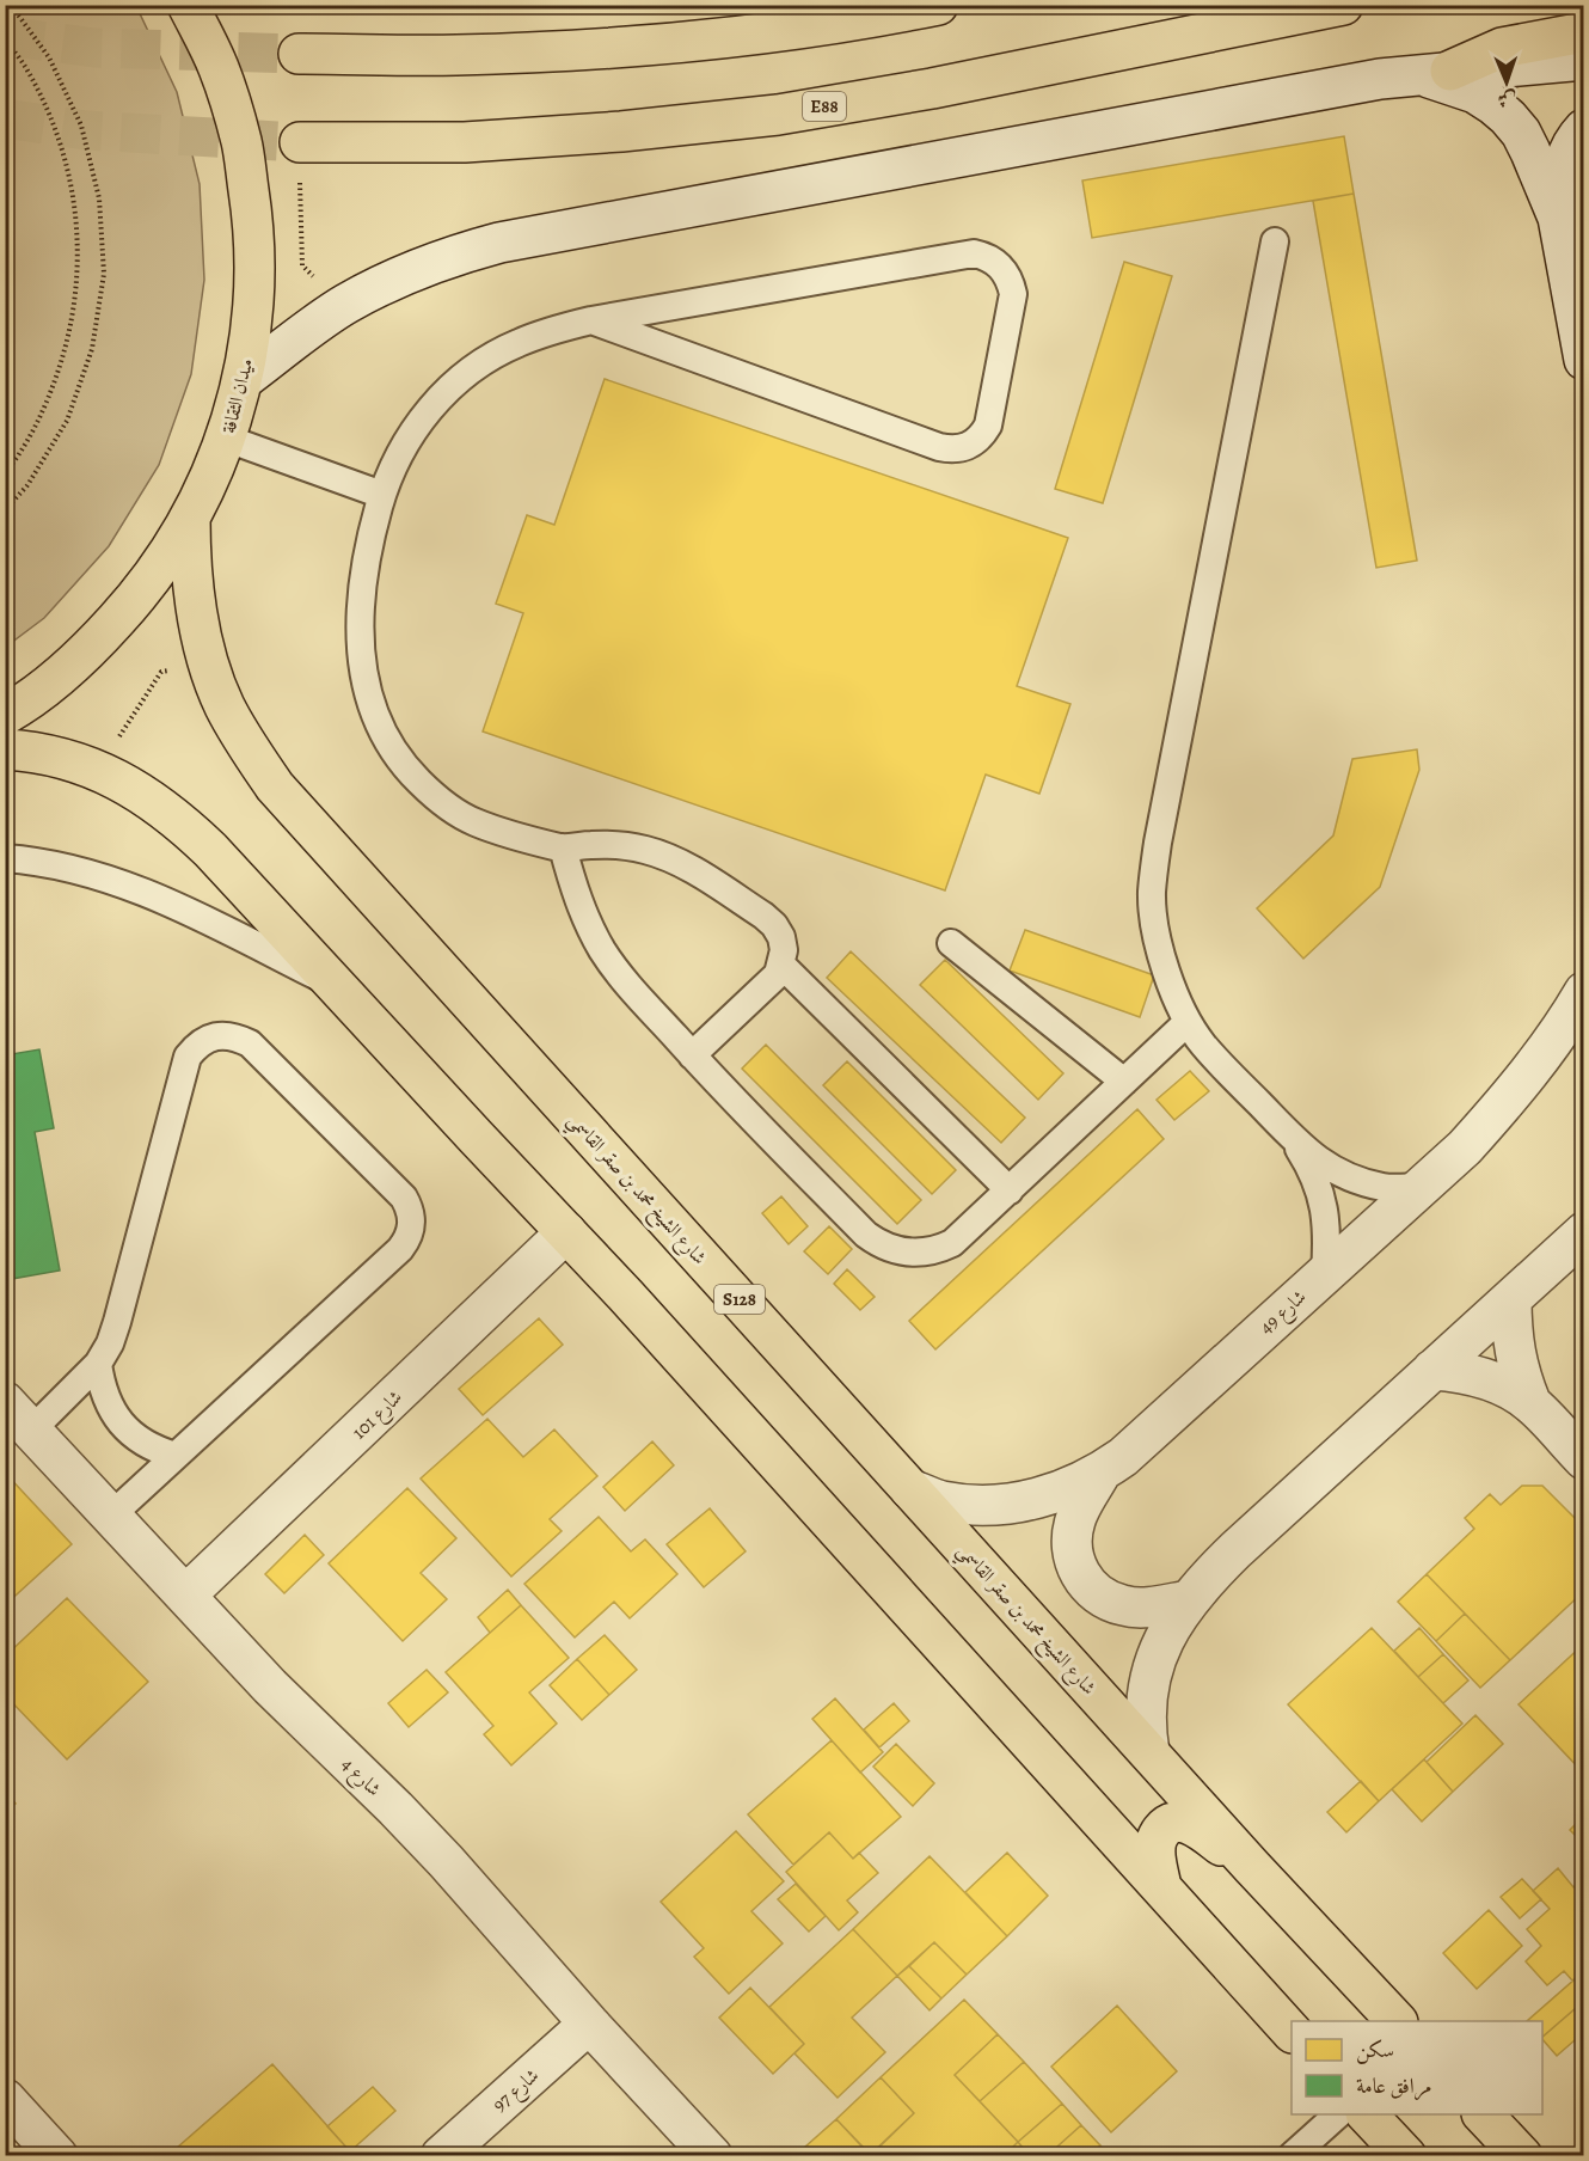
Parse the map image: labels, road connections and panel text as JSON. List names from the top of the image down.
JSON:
{
  "streets": {
    "main road": [
      "E88",
      "ميدان الثقافة",
      "شارع الشيخ محمد بن صقر القاسمي",
      "S128"
    ],
    "street": [
      "شارع 49",
      "شارع 101",
      "شارع 4",
      "شارع 97"
    ]
  },
  "crossings": [
    ["ميدان الثقافة", "شارع الشيخ محمد بن صقر القاسمي"],
    ["شارع الشيخ محمد بن صقر القاسمي", "شارع 49"],
    ["شارع 101", "شارع 4"],
    ["شارع 4", "شارع 97"]
  ],
  "legend": ["سكن", "مرافق عامة"],
  "north": "bottom"
}
